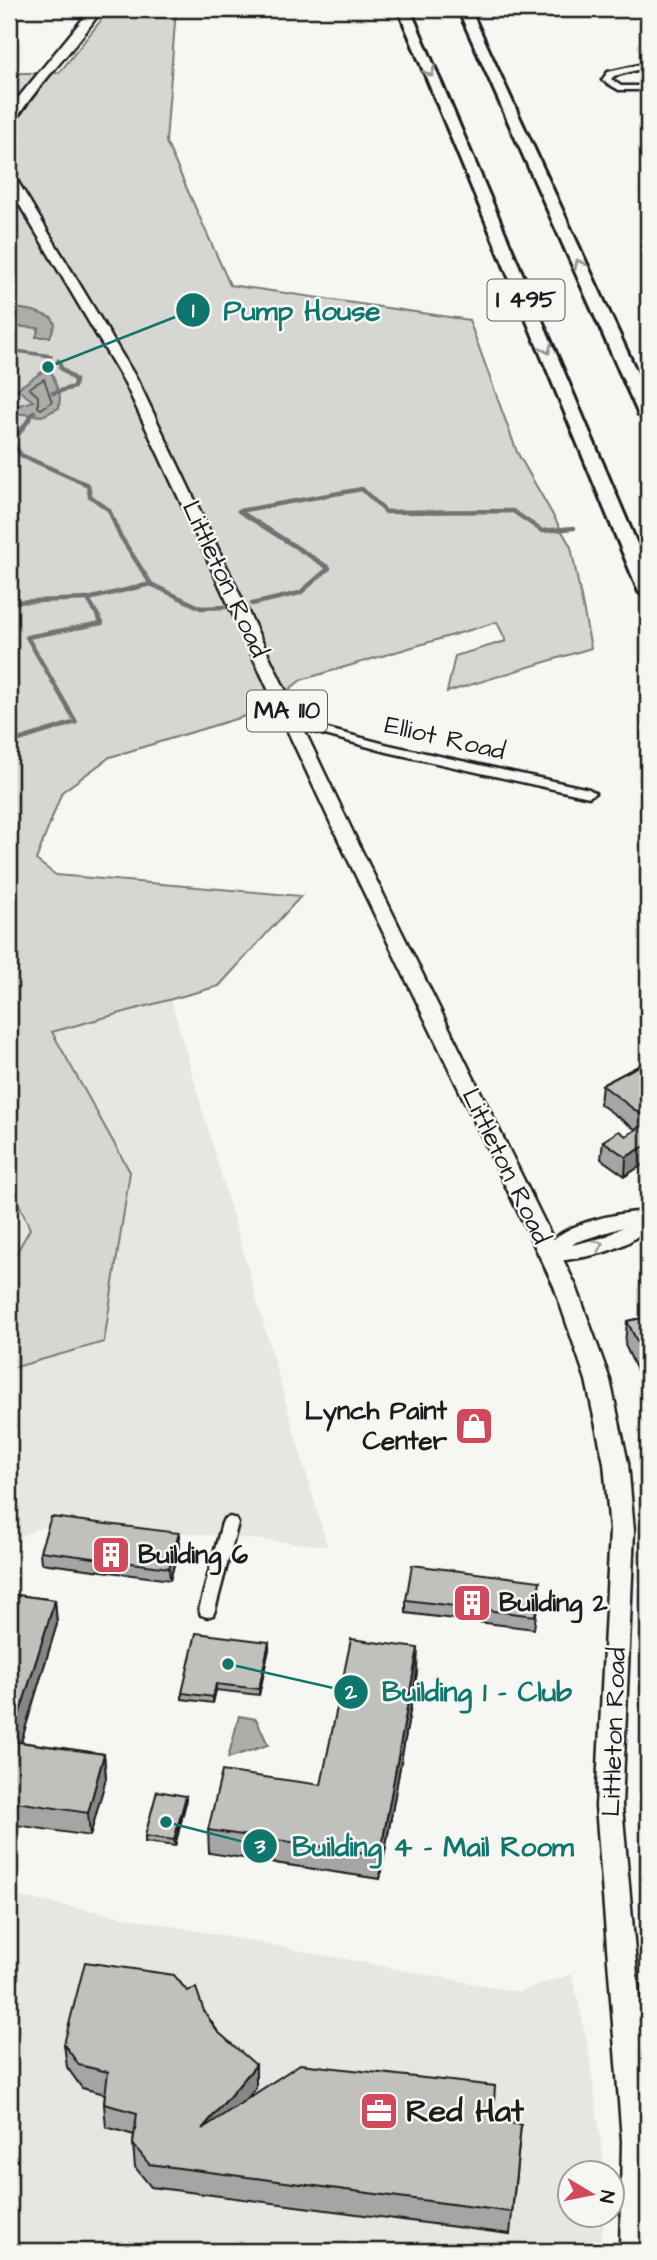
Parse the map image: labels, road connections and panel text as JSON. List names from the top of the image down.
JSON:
{
  "streets": {
    "highway": ["I 495"],
    "main road": ["Littleton Road", "MA 110"],
    "street": ["Elliot Road"]
  },
  "crossings": [
    ["Littleton Road", "Elliot Road"]
  ],
  "places": {
    "other": ["Pump House", "Building 1 - Club", "Building 4 - Mail Room"],
    "shop": ["Lynch Paint Center"],
    "building": ["Building 6", "Building 2"],
    "office": ["Red Hat"]
  },
  "north": "right"
}
